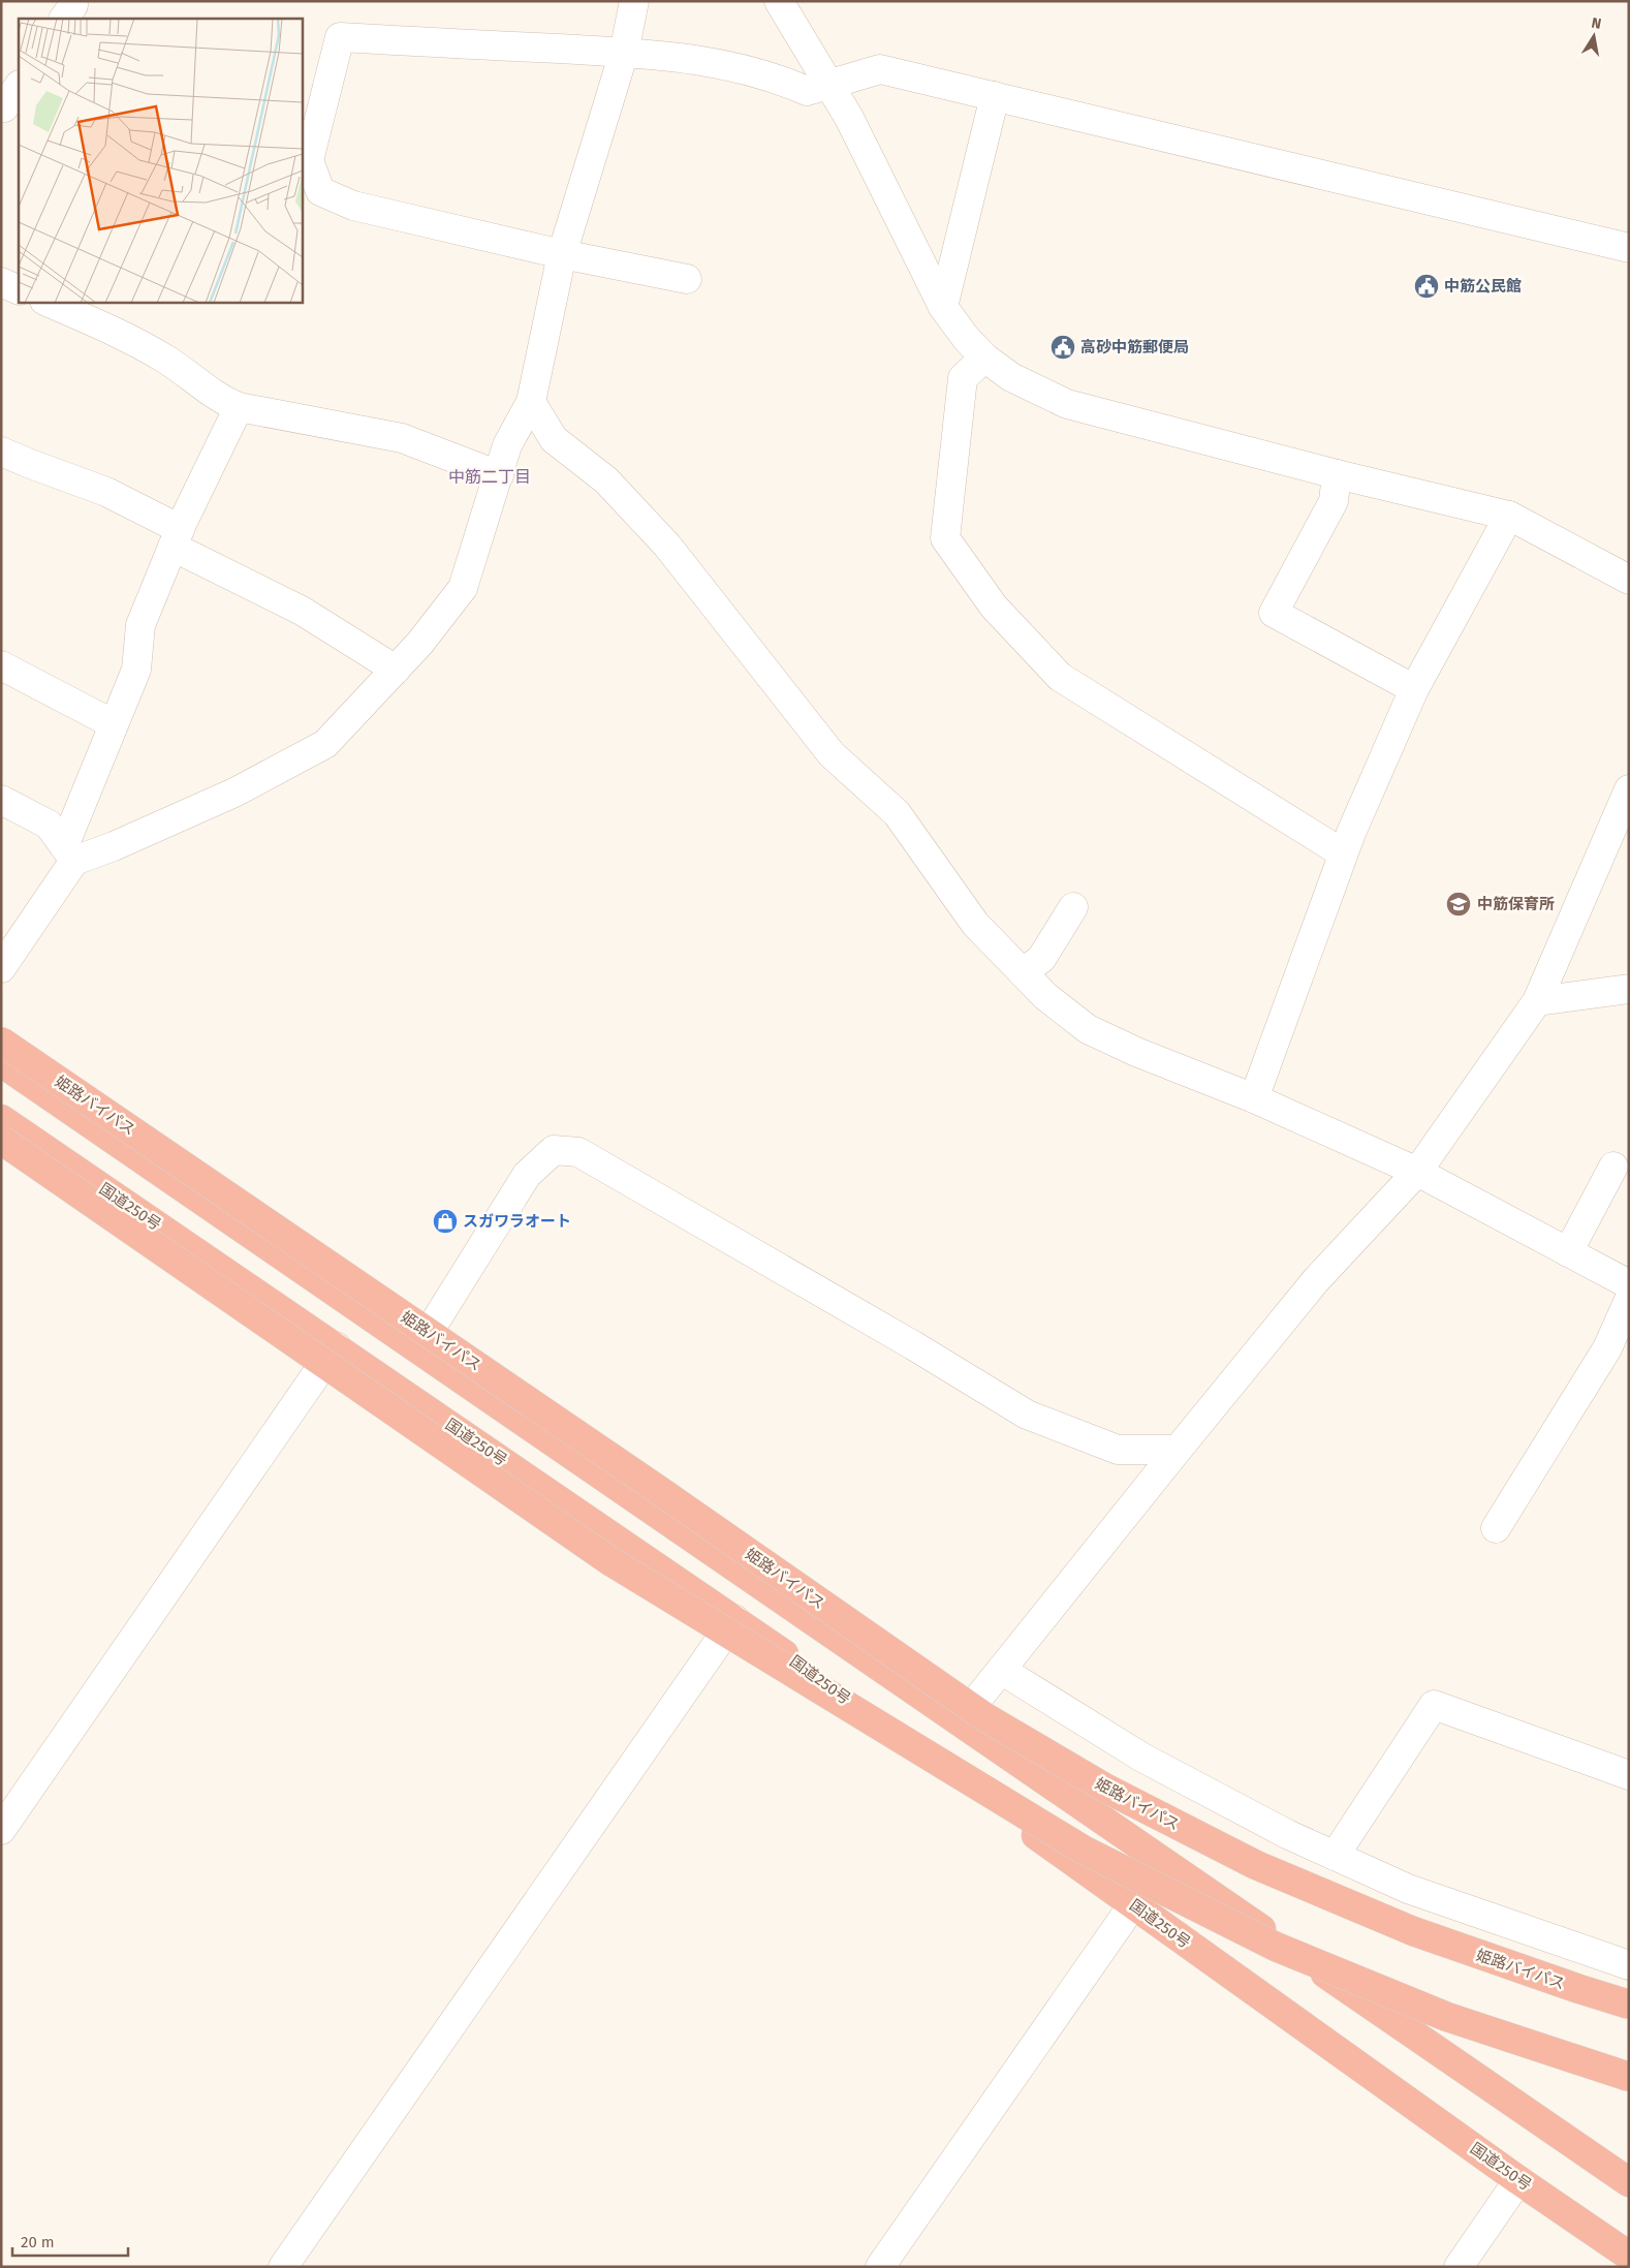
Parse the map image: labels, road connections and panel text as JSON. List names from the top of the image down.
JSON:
{
  "streets": {
    "highway": ["姫路バイパス", "国道250号"]
  },
  "districts": ["中筋二丁目"],
  "places": {
    "public building": ["中筋公民館", "高砂中筋郵便局"],
    "school or university": ["中筋保育所"],
    "shop": ["スガワラオート"]
  },
  "scale_bar": "20 m",
  "north": "top"
}
